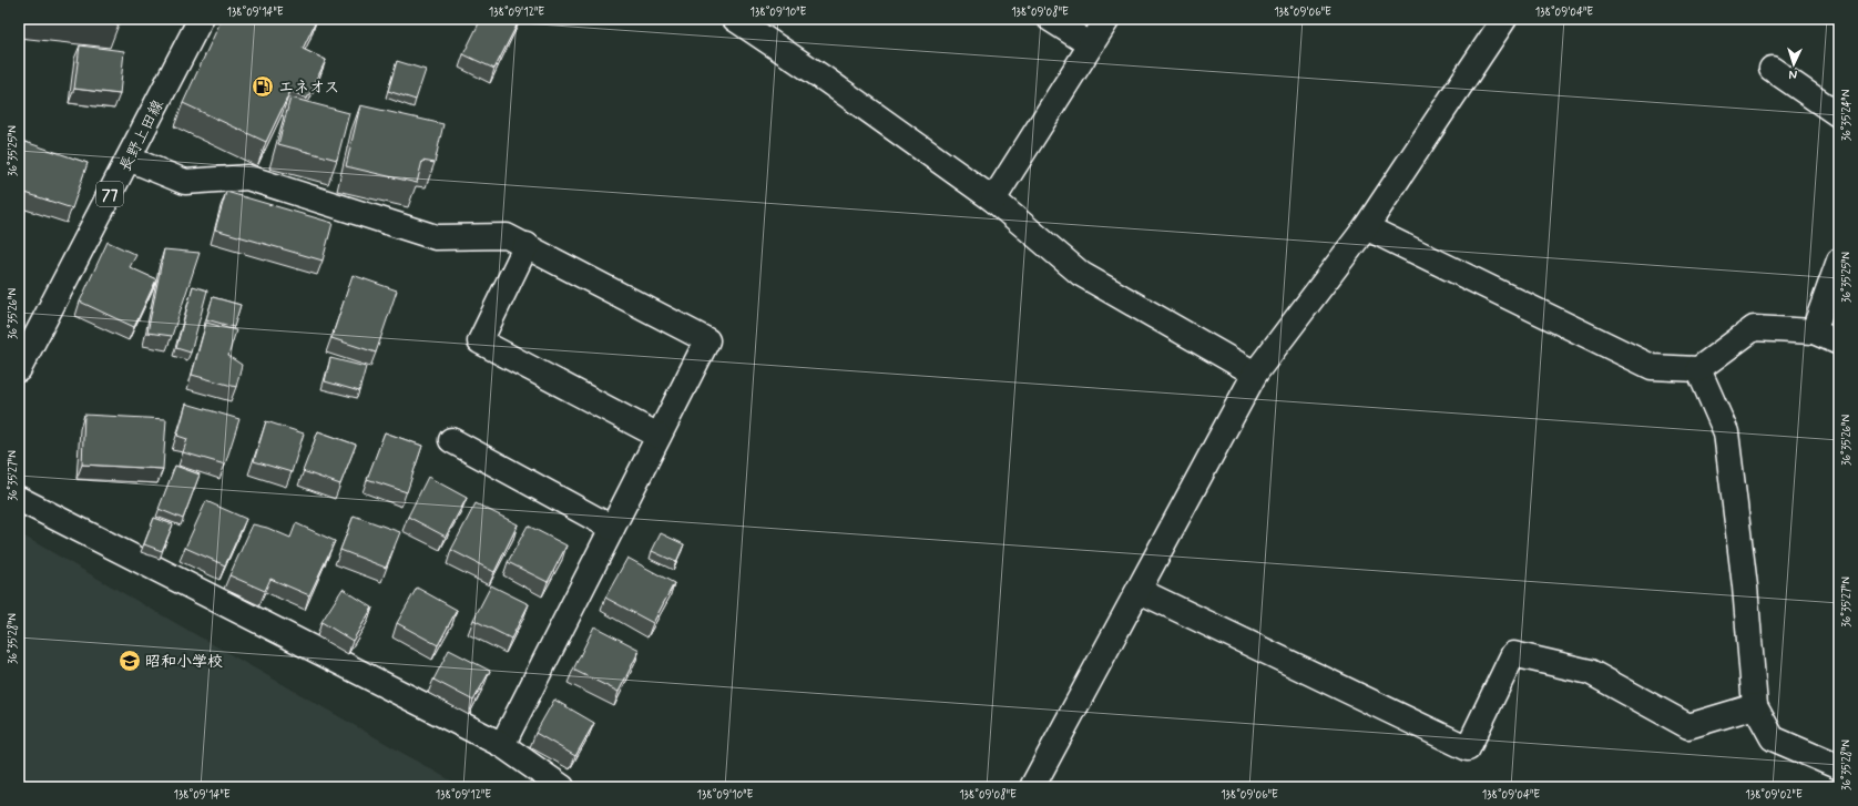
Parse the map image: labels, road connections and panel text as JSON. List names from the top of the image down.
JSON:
{
  "streets": {
    "street": ["長野上田線", "77"]
  },
  "places": {
    "fuel station": ["エネオス"],
    "school or university": ["昭和小学校"]
  },
  "north": "bottom",
  "coordinates": [
    "138°09'14\"E",
    "138°09'12\"E",
    "138°09'10\"E",
    "138°09'08\"E",
    "138°09'06\"E",
    "138°09'04\"E",
    "36°35'24\"N",
    "36°35'25\"N",
    "36°35'26\"N",
    "36°35'27\"N",
    "36°35'28\"N",
    "138°09'02\"E"
  ]
}
